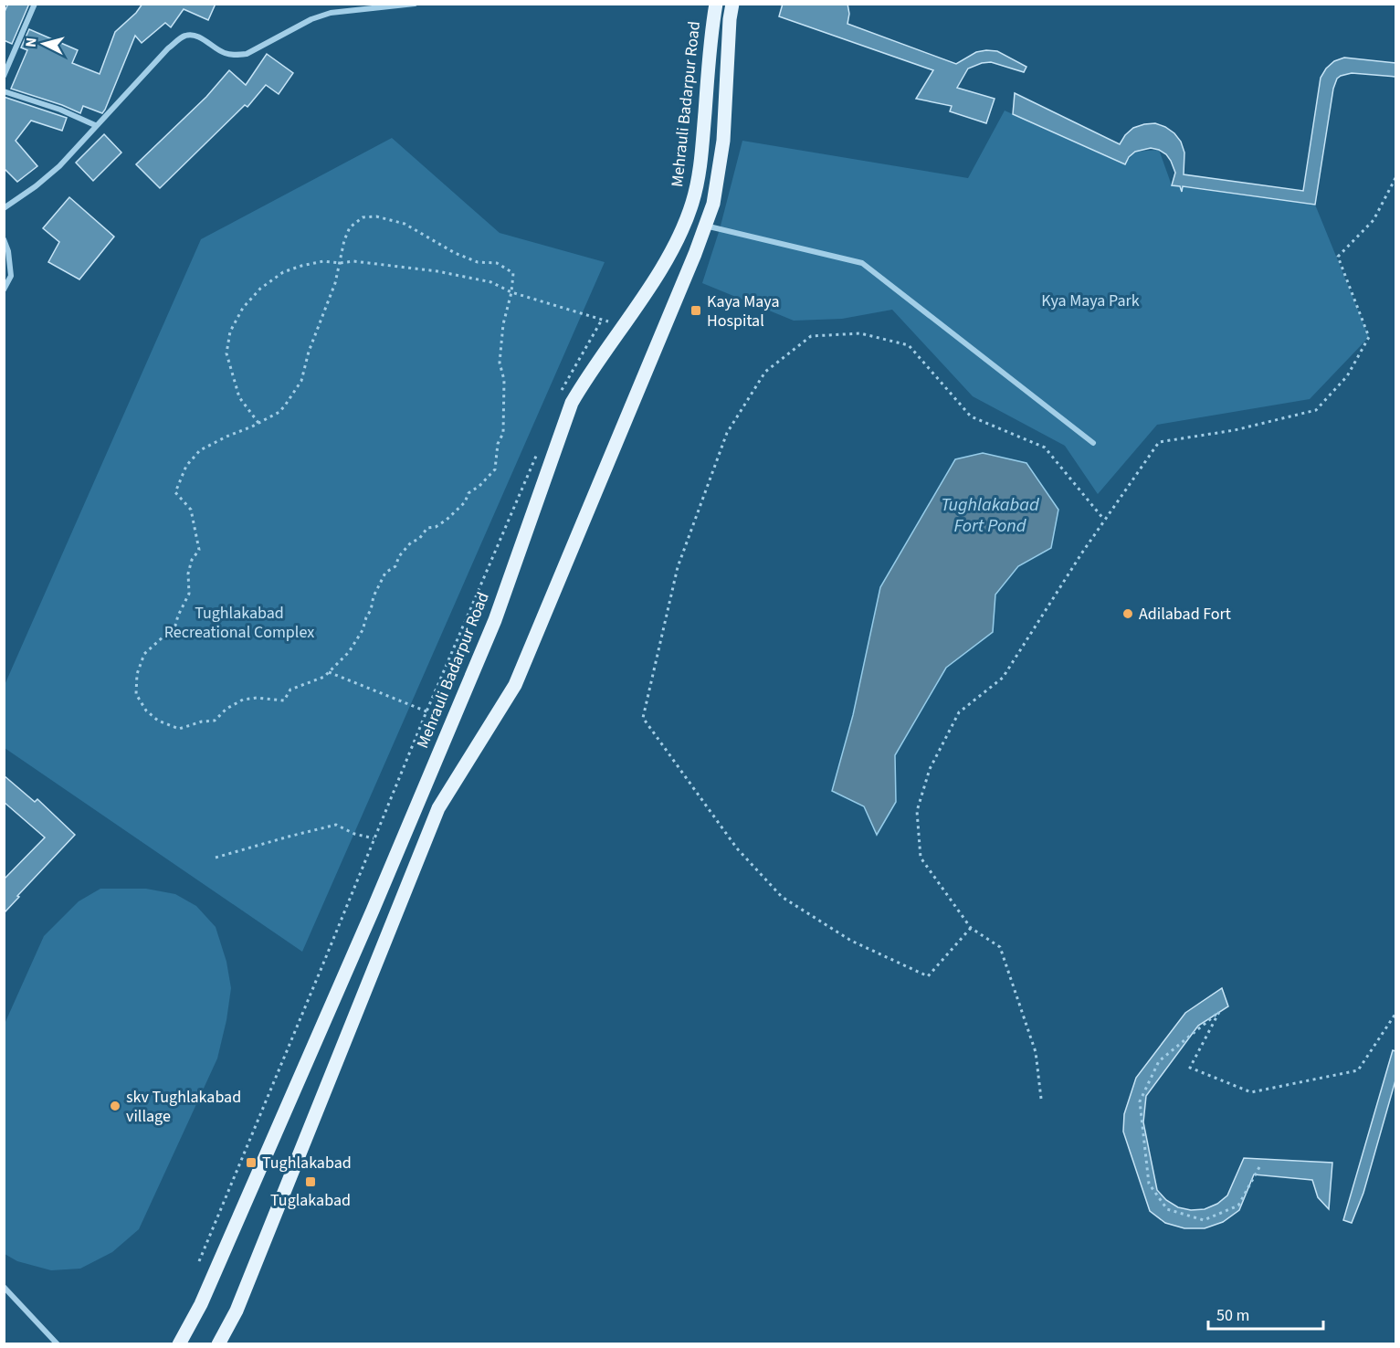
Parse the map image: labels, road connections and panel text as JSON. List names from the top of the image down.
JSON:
{
  "streets": {
    "main road": ["Mehrauli Badarpur Road"]
  },
  "water": ["Tughlakabad Fort Pond"],
  "parks": ["Kya Maya Park", "Tughlakabad Recreational Complex"],
  "places": {
    "transit": ["Kaya Maya Hospital", "Tughlakabad", "Tuglakabad"],
    "other": ["Adilabad Fort", "skv Tughlakabad village"]
  },
  "scale_bar": "50 m",
  "north": "left"
}
